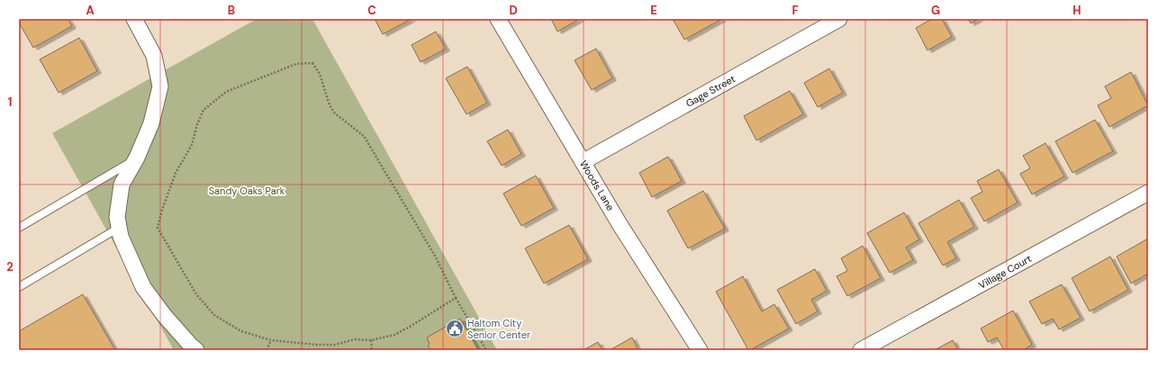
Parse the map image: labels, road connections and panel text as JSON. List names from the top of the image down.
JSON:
{
  "streets": {
    "street": ["Gage Street", "Woods Lane", "Village Court"]
  },
  "crossings": [
    ["Gage Street", "Woods Lane"]
  ],
  "parks": ["Sandy Oaks Park"],
  "places": {
    "public building": ["Haltom City Senior Center"]
  },
  "grid": {
    "columns": [
      "A",
      "B",
      "C",
      "D",
      "E",
      "F",
      "G",
      "H"
    ],
    "rows": ["1", "2"]
  }
}
